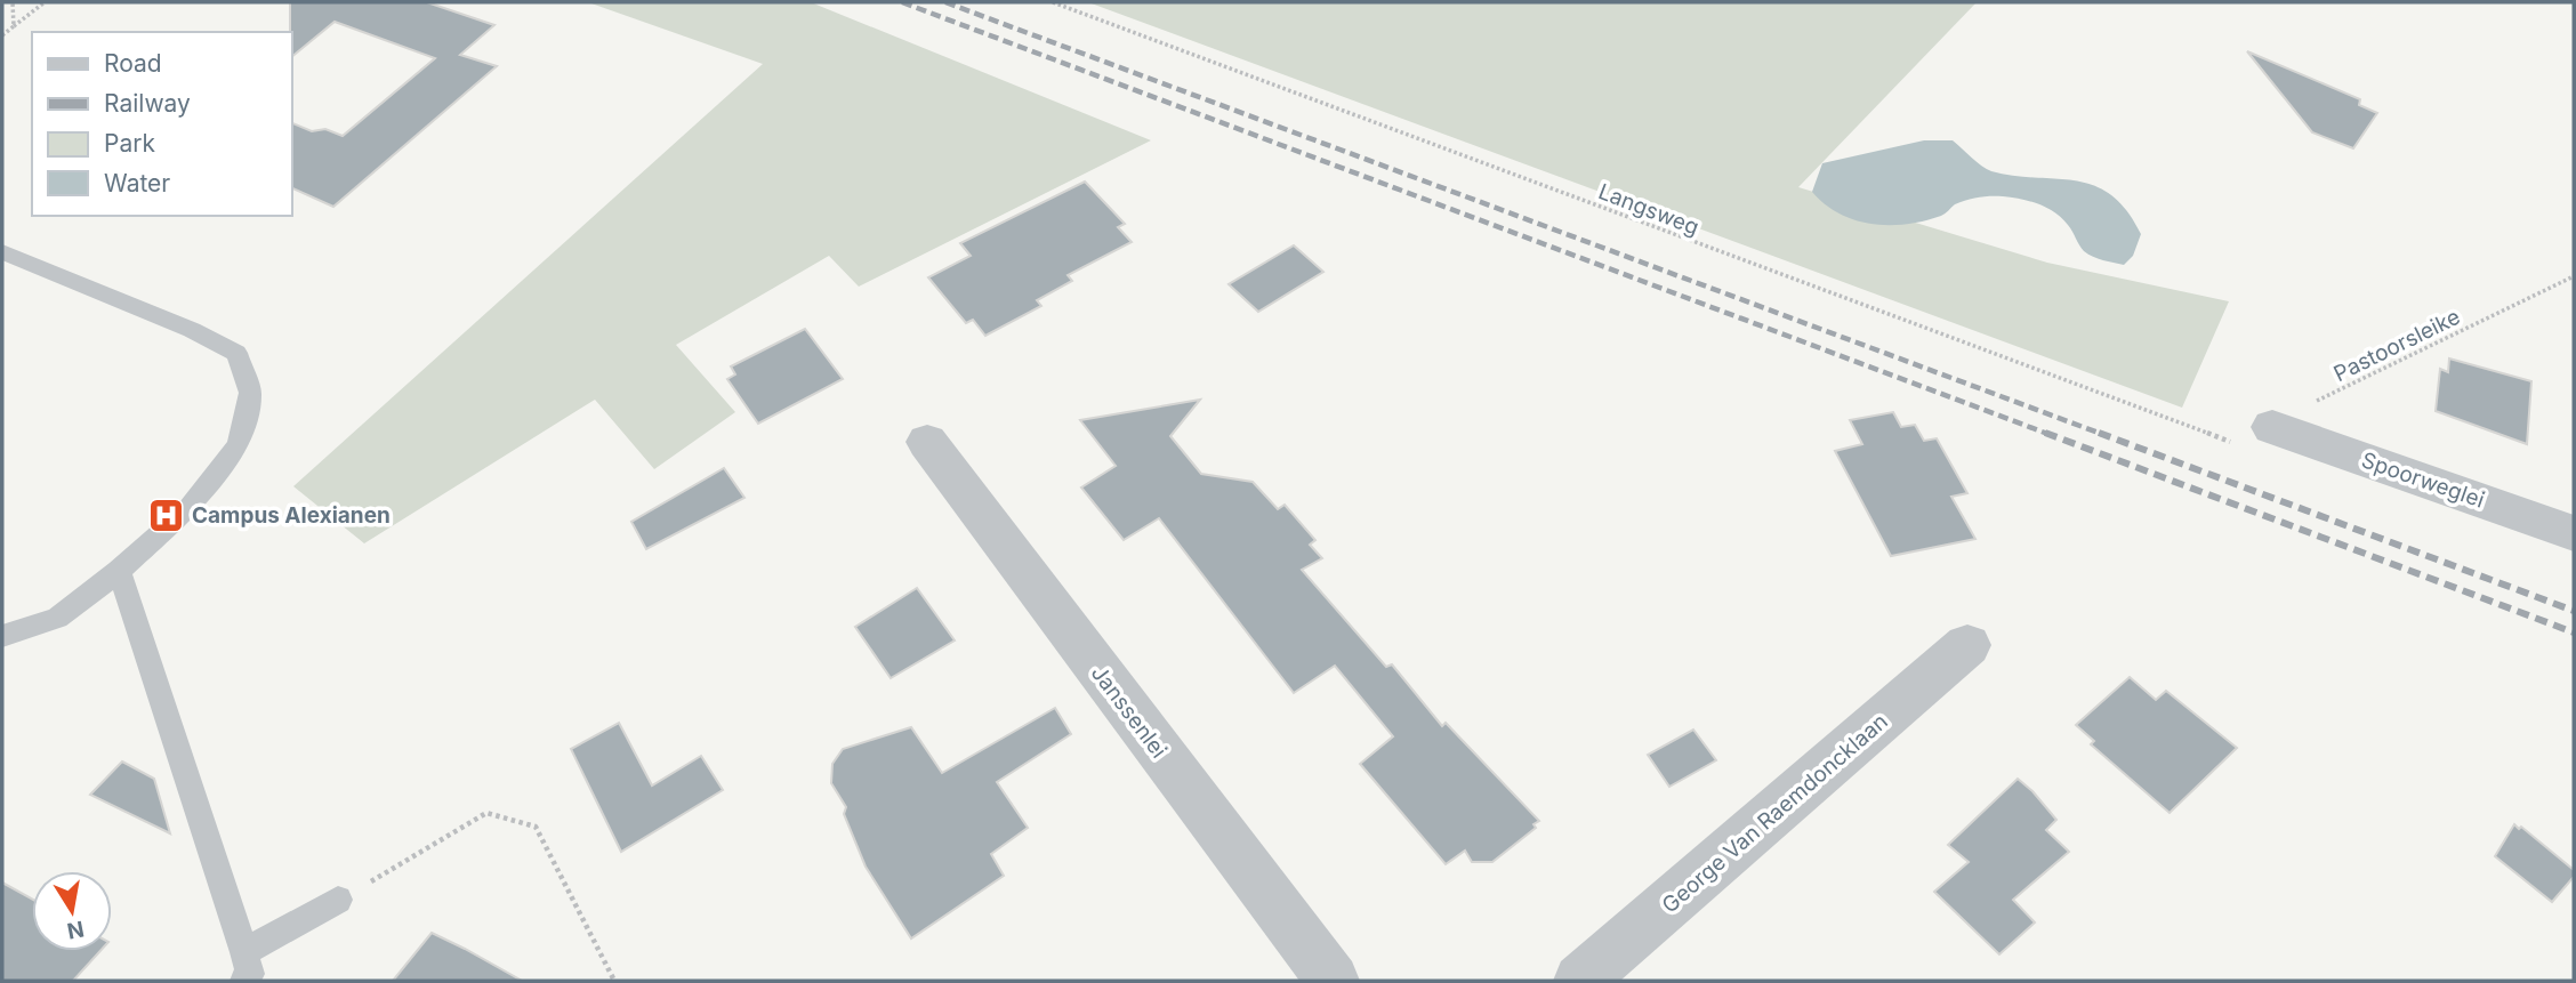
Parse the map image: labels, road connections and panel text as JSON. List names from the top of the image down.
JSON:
{
  "streets": {
    "street": ["Spoorweglei", "Janssenlei", "George Van Raemdoncklaan"],
    "path": ["Langsweg", "Pastoorsleike"]
  },
  "crossings": [
    ["Langsweg", "Pastoorsleike"],
    ["Langsweg", "Spoorweglei"],
    ["Pastoorsleike", "Spoorweglei"]
  ],
  "places": {
    "hospital": ["Campus Alexianen"]
  },
  "legend": [
    "Road",
    "Railway",
    "Park",
    "Water"
  ],
  "north": "bottom"
}
